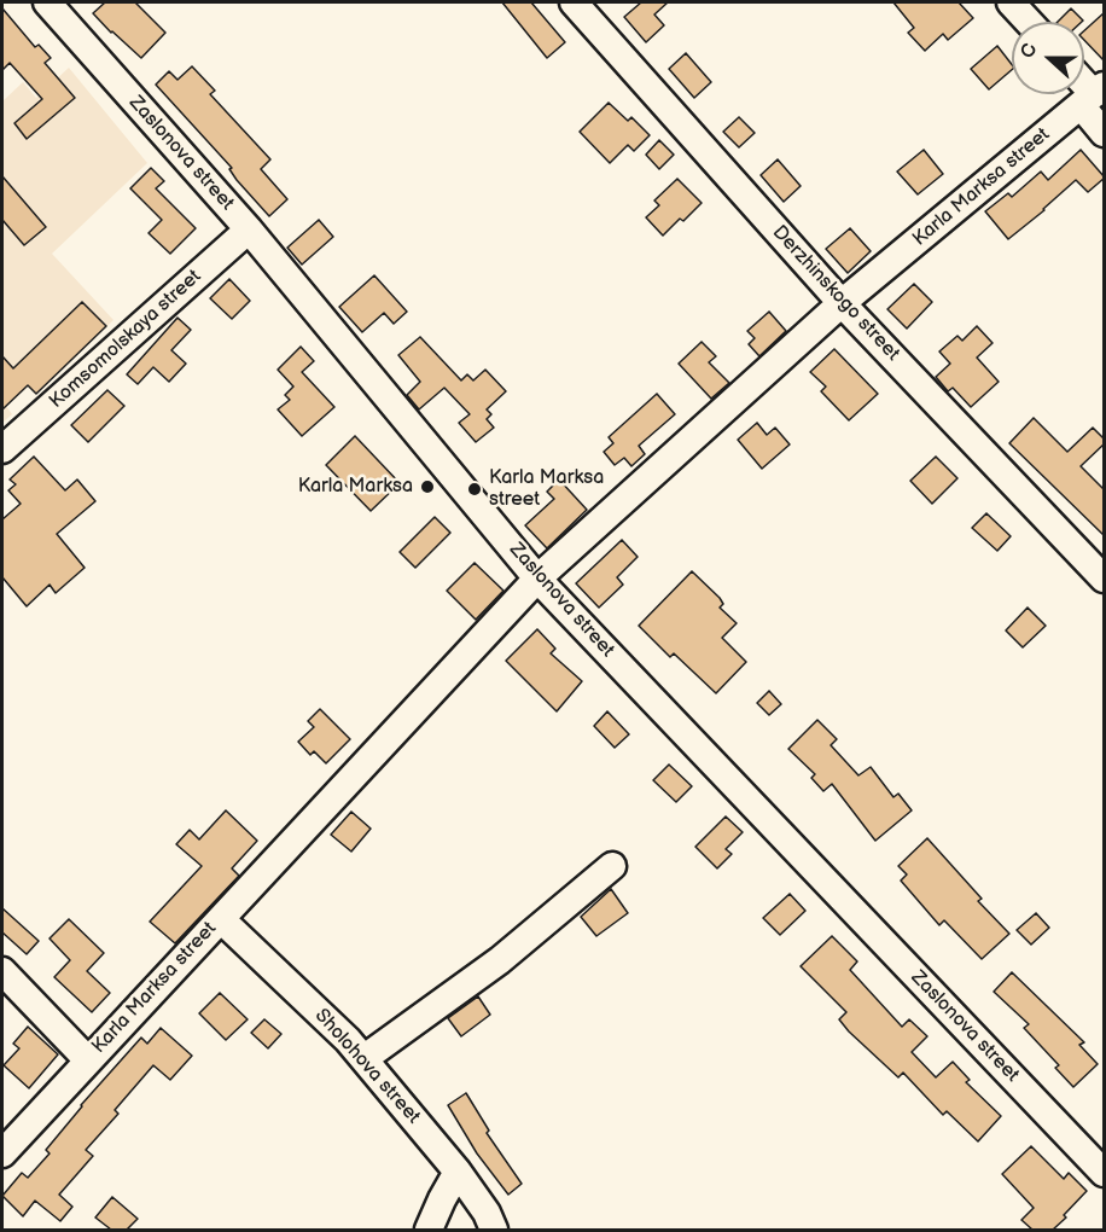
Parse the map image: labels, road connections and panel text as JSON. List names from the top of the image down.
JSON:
{
  "streets": {
    "street": [
      "Zaslonova street",
      "Karla Marksa street",
      "Derzhinskogo street",
      "Komsomolskaya street",
      "Sholohova street"
    ]
  },
  "crossings": [
    ["Zaslonova street", "Karla Marksa street"],
    ["Zaslonova street", "Komsomolskaya street"],
    ["Karla Marksa street", "Derzhinskogo street"],
    ["Karla Marksa street", "Sholohova street"]
  ],
  "places": ["Karla Marksa", "Karla Marksa street"],
  "north": "left"
}
